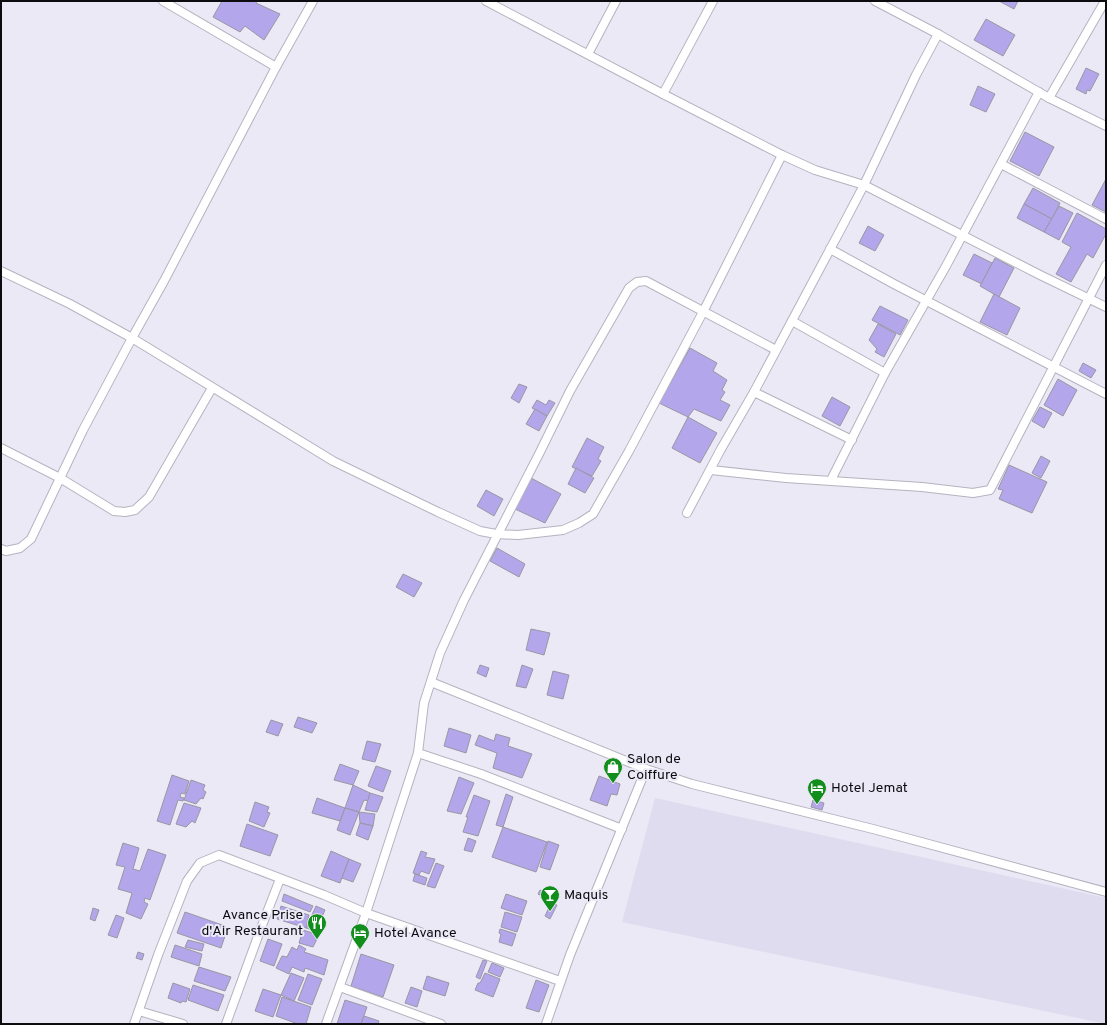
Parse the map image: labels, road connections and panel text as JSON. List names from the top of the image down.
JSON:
{
  "places": {
    "shop": ["Salon de Coiffure"],
    "hotel": ["Hotel Jemat", "Hotel Avance"],
    "bar": ["Maquis"],
    "restaurant": ["Avance Prise d'Air Restaurant"]
  }
}
